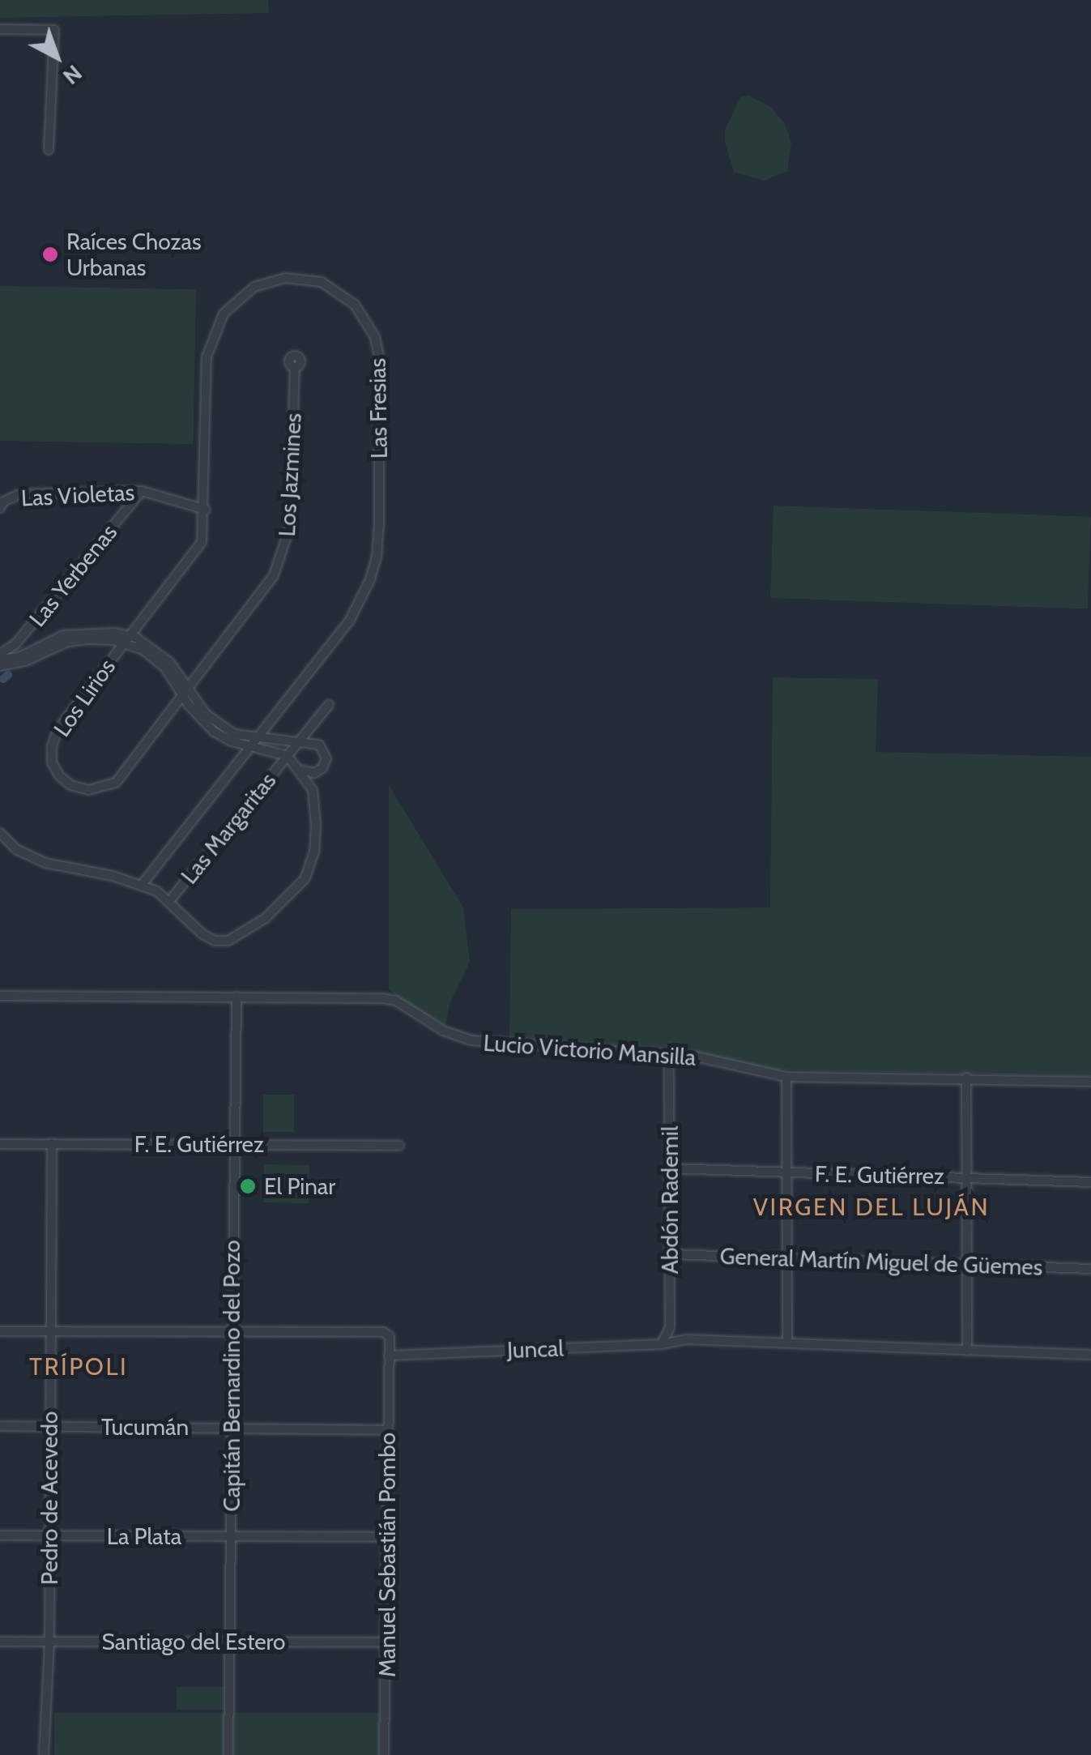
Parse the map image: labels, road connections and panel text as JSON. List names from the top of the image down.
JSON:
{
  "streets": {
    "street": [
      "Las Fresias",
      "Los Jazmines",
      "Las Violetas",
      "Las Yerbenas",
      "Los Lirios",
      "Las Margaritas",
      "Lucio Victorio Mansilla",
      "F. E. Gutiérrez",
      "Abdón Rademil",
      "General Martín Miguel de Güemes",
      "Juncal",
      "Capitán Bernardino del Pozo",
      "Tucumán",
      "Pedro de Acevedo",
      "La Plata",
      "Manuel Sebastián Pombo",
      "Santiago del Estero"
    ]
  },
  "crossings": [
    ["Las Fresias", "Las Violetas"],
    ["Las Fresias", "Los Lirios"],
    ["Las Fresias", "Las Margaritas"],
    ["Los Jazmines", "Los Lirios"],
    ["Las Violetas", "Las Yerbenas"],
    ["Lucio Victorio Mansilla", "Abdón Rademil"],
    ["Lucio Victorio Mansilla", "Capitán Bernardino del Pozo"],
    ["F. E. Gutiérrez", "Abdón Rademil"],
    ["F. E. Gutiérrez", "Capitán Bernardino del Pozo"],
    ["F. E. Gutiérrez", "Pedro de Acevedo"],
    ["Abdón Rademil", "General Martín Miguel de Güemes"],
    ["Abdón Rademil", "Juncal"],
    ["Juncal", "Manuel Sebastián Pombo"],
    ["Capitán Bernardino del Pozo", "Tucumán"],
    ["Capitán Bernardino del Pozo", "La Plata"],
    ["Capitán Bernardino del Pozo", "Santiago del Estero"],
    ["Tucumán", "Pedro de Acevedo"],
    ["Tucumán", "Manuel Sebastián Pombo"],
    ["Pedro de Acevedo", "La Plata"],
    ["Pedro de Acevedo", "Santiago del Estero"],
    ["La Plata", "Manuel Sebastián Pombo"],
    ["Manuel Sebastián Pombo", "Santiago del Estero"]
  ],
  "districts": ["VIRGEN DEL LUJÁN", "TRÍPOLI"],
  "places": ["Raíces Chozas Urbanas", "El Pinar"],
  "north": "bottom right"
}
